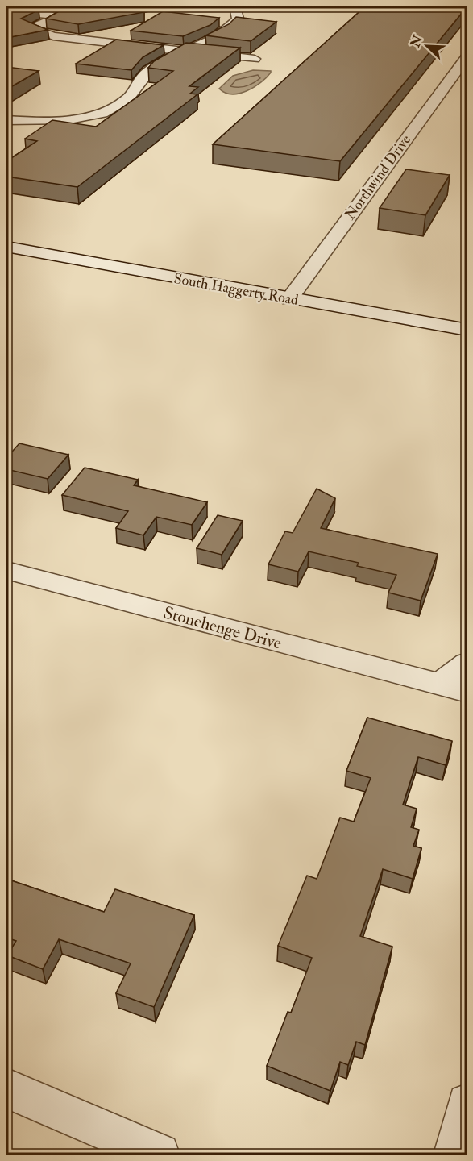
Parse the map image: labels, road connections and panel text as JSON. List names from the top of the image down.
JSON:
{
  "streets": {
    "street": ["Northwind Drive", "South Haggerty Road", "Stonehenge Drive"]
  },
  "crossings": [
    ["Northwind Drive", "South Haggerty Road"]
  ],
  "north": "top left"
}
